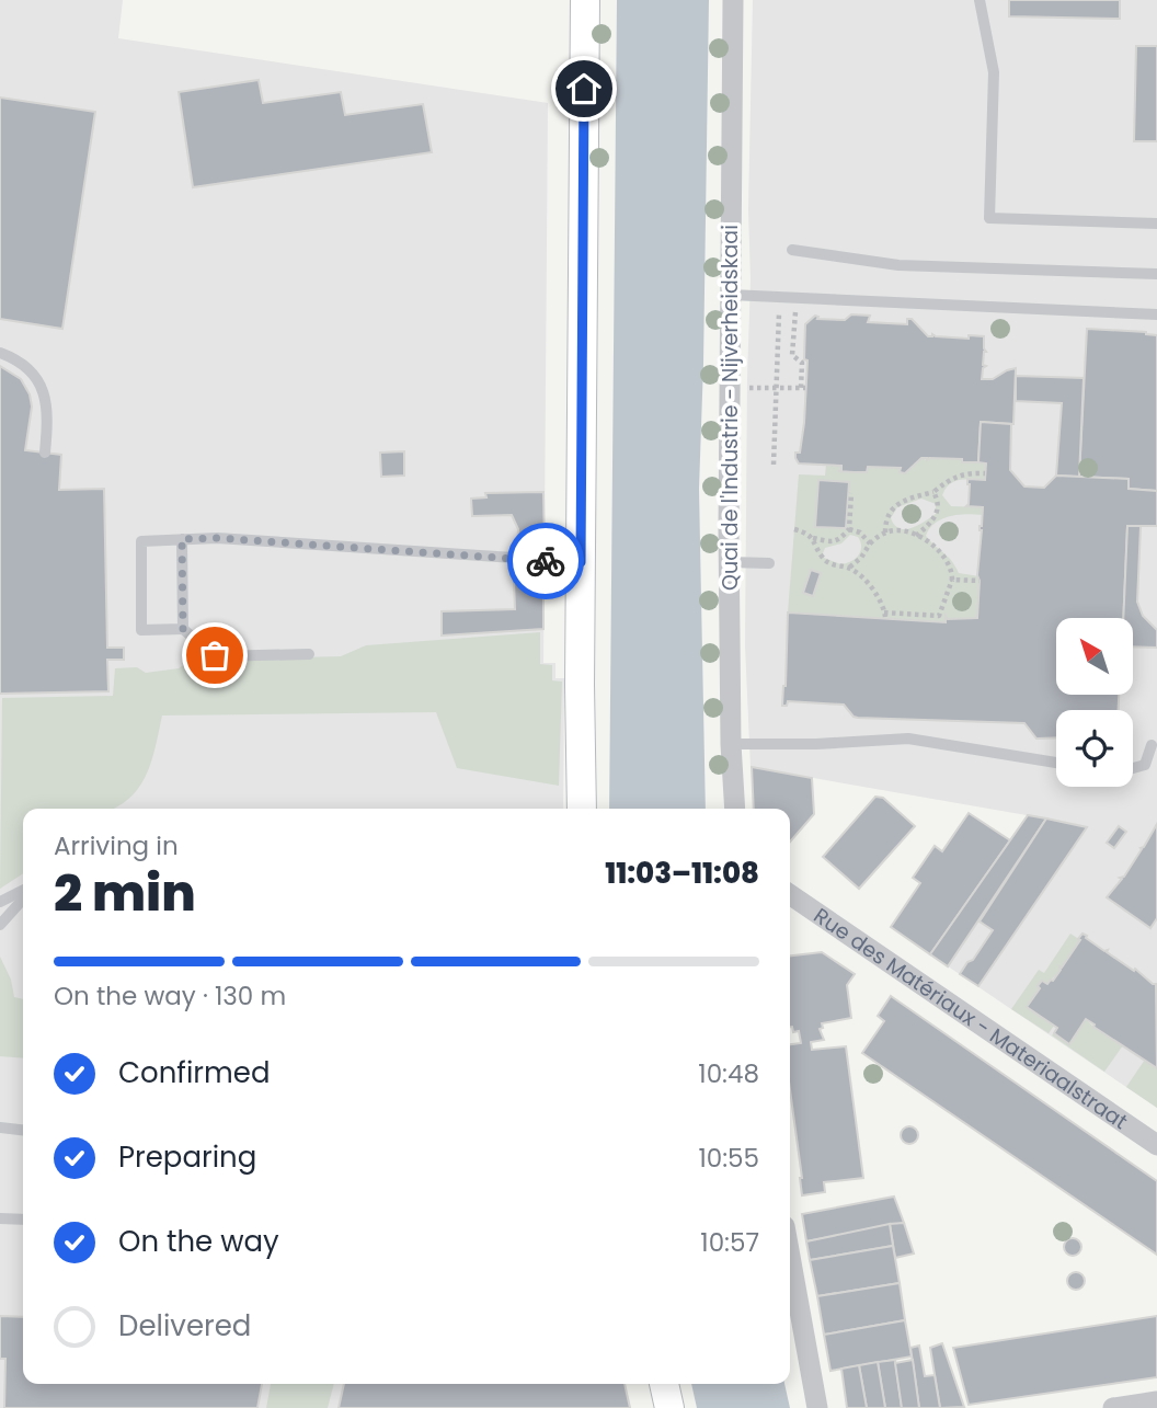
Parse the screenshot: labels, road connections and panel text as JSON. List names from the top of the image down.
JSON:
{
  "streets": {
    "street": ["Quai de l'Industrie - Nijverheidskaai", "Rue des Matériaux - Materiaalstraat"]
  },
  "north": "top left",
  "page": {
    "heading": ["2 min", "Arriving in", "11:03–11:08"],
    "bar": "On the way · 130 m",
    "list": [
      ["Confirmed", "10:48"],
      ["Preparing", "10:55"],
      ["On the way", "10:57"],
      "Delivered"
    ]
  }
}
